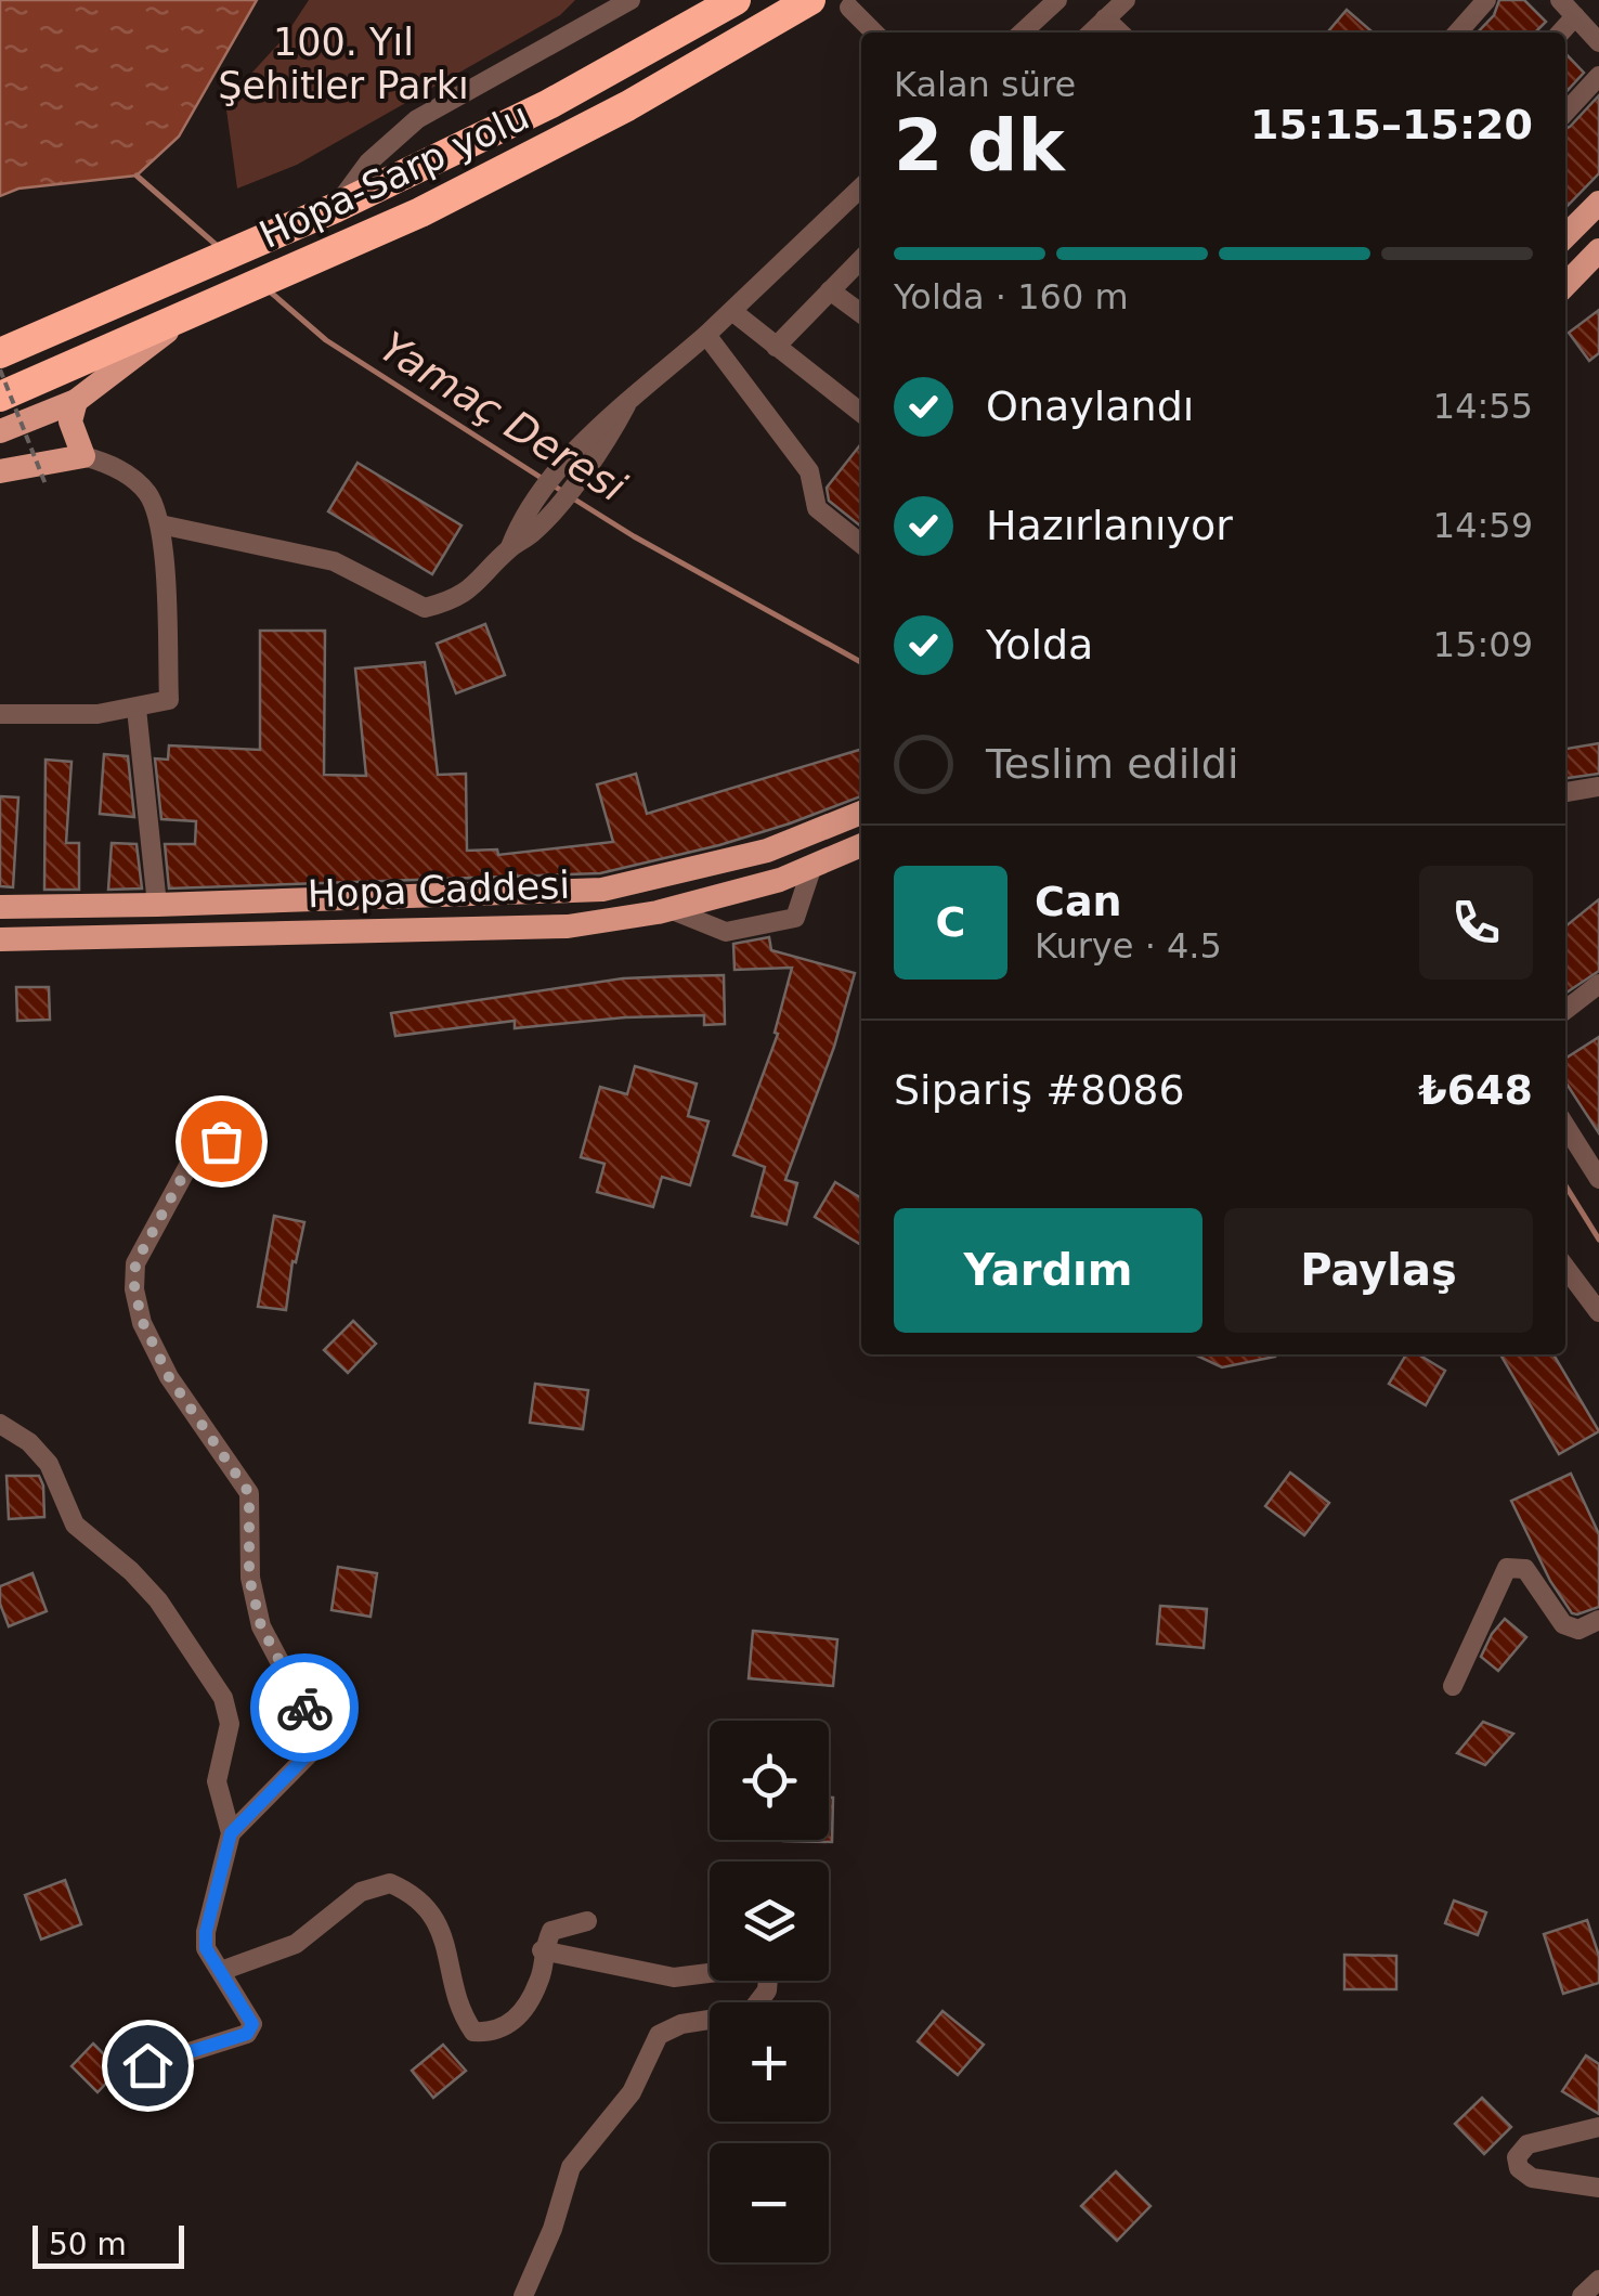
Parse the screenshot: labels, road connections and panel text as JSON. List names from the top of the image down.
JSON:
{
  "streets": {
    "highway": ["Hopa-Sarp yolu"],
    "main road": ["Hopa Caddesi"]
  },
  "water": ["Yamaç Deresi"],
  "parks": ["100. Yıl Şehitler Parkı"],
  "scale_bar": "50 m",
  "page": {
    "heading": ["2 dk", "Kalan süre", "15:15–15:20"],
    "panel": [
      "Can",
      "Kurye · 4.5",
      "Sipariş #8086",
      "₺648"
    ],
    "bar": "Yolda · 160 m",
    "list": [
      ["Onaylandı", "14:55"],
      ["Hazırlanıyor", "14:59"],
      ["Yolda", "15:09"],
      "Teslim edildi"
    ],
    "round": "C",
    "buttons": ["Yardım", "Paylaş"],
    "map_buttons": ["+", "−"],
    "scale": "50 m"
  }
}
